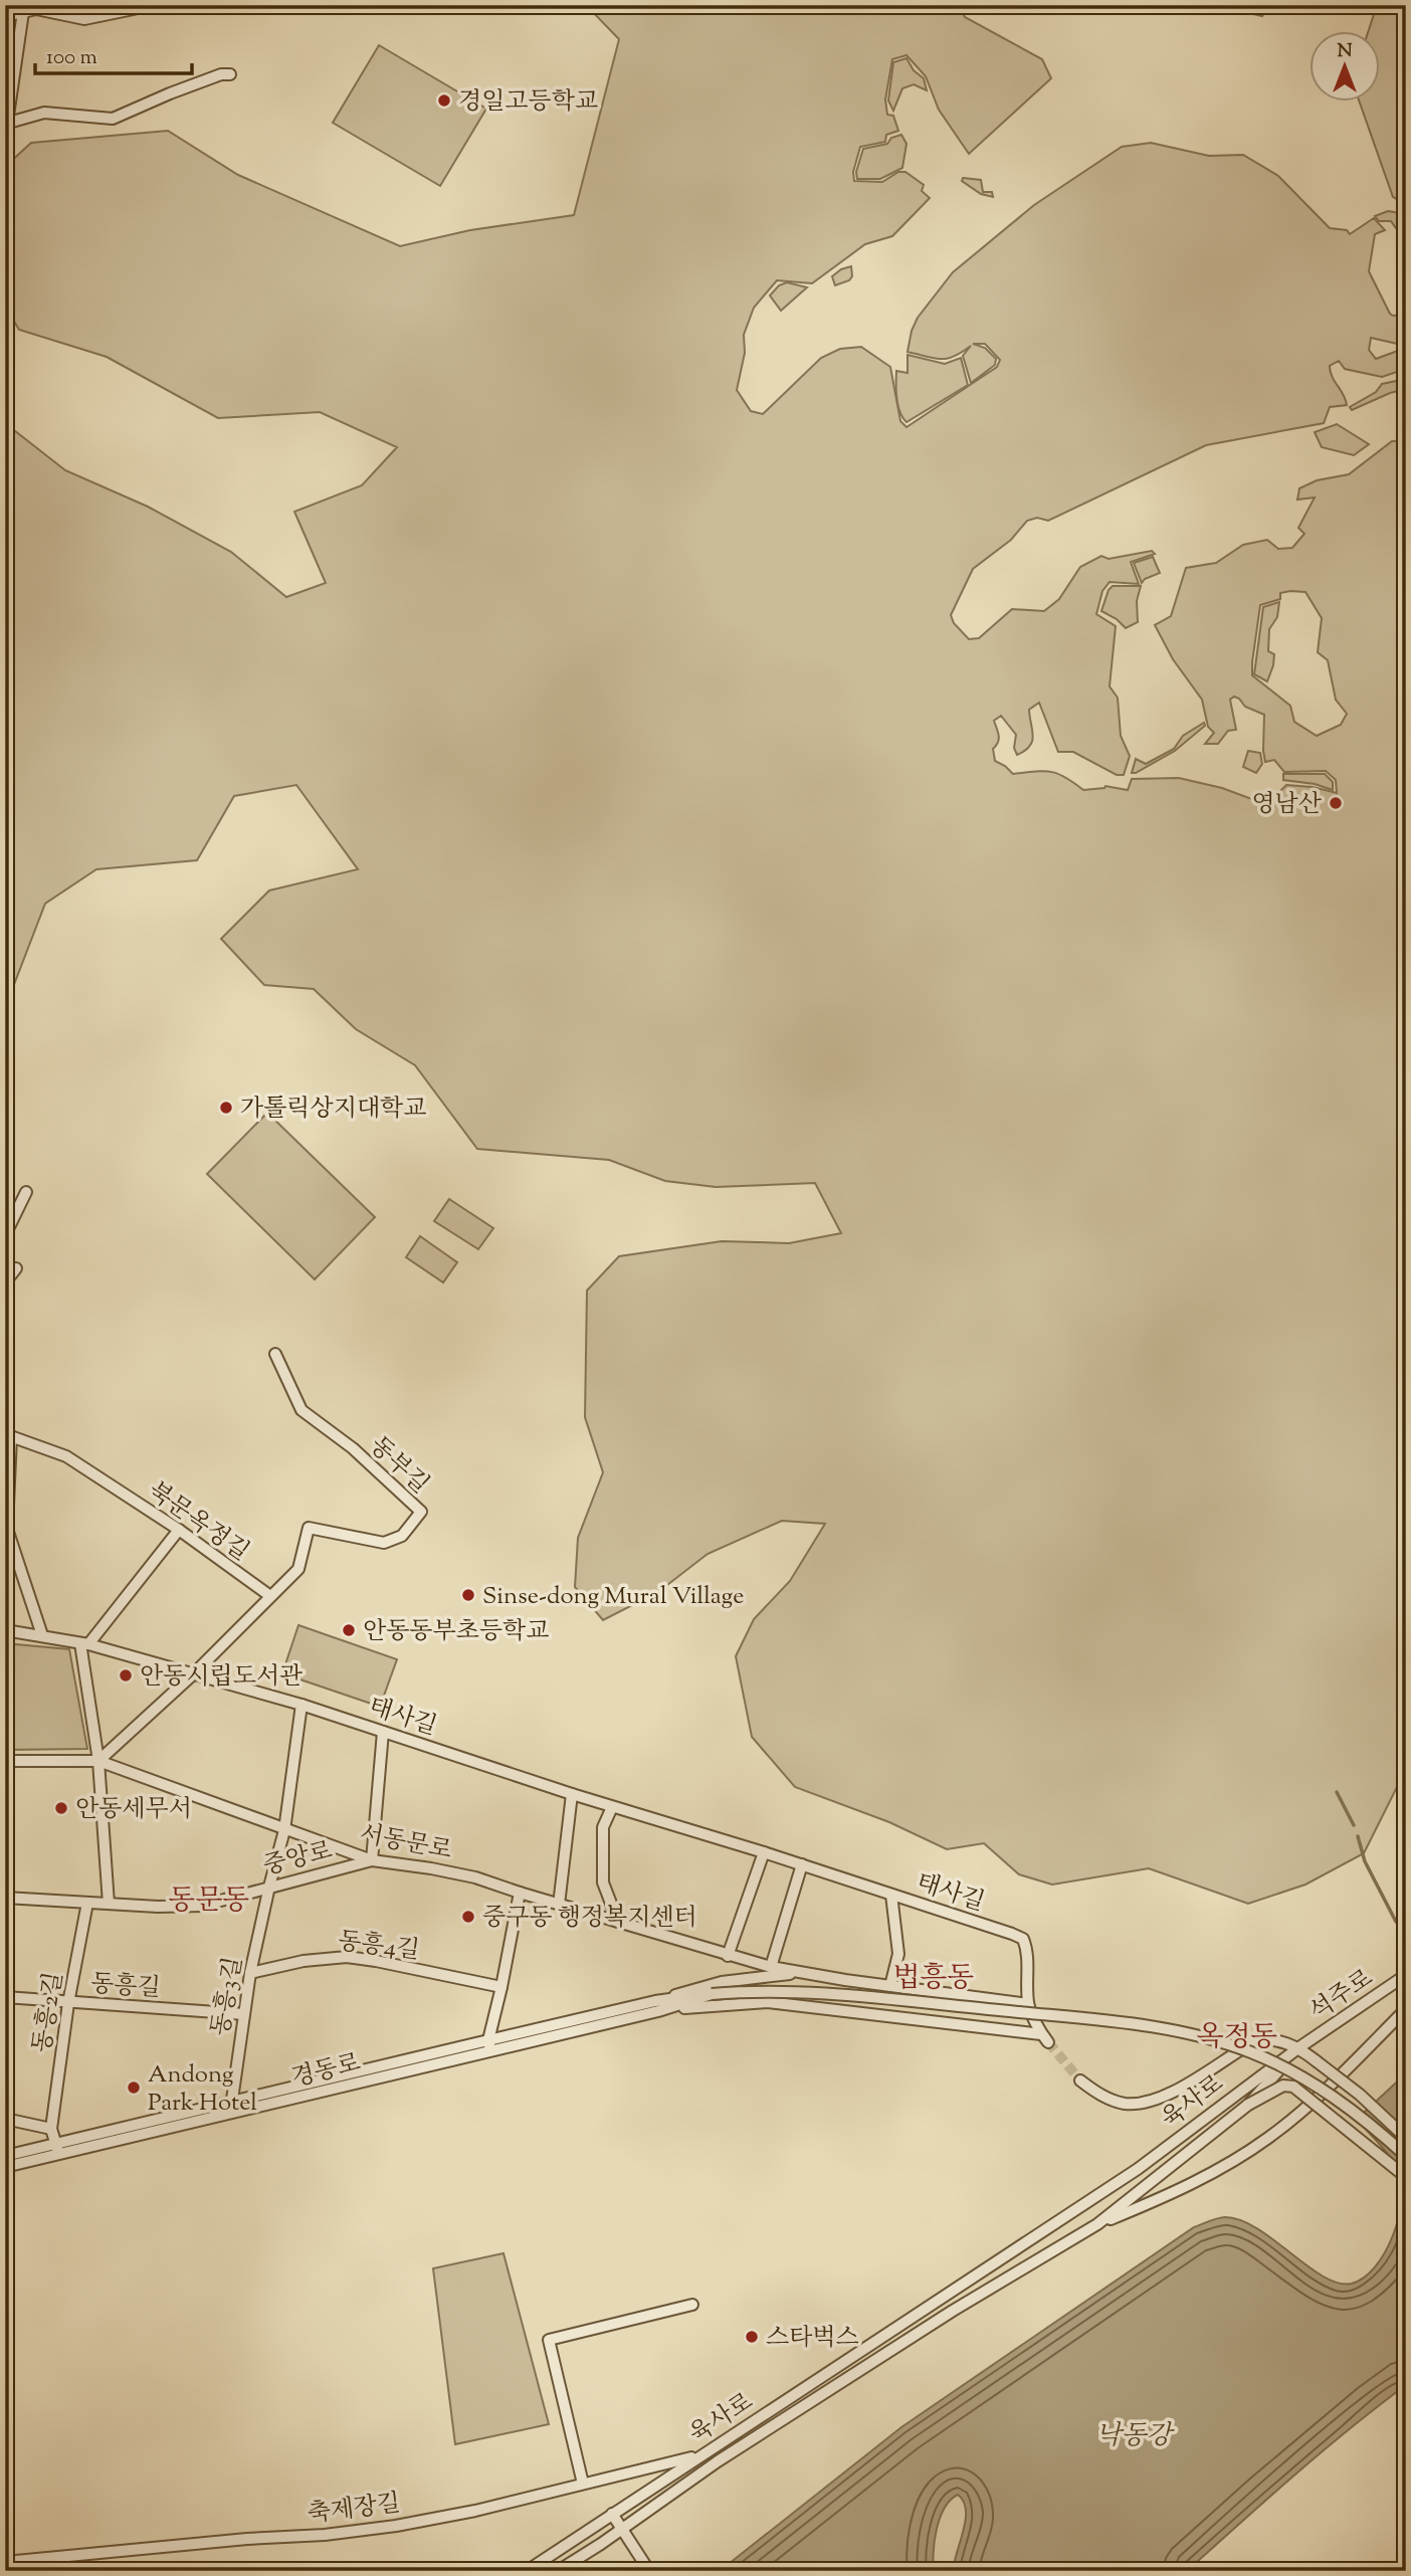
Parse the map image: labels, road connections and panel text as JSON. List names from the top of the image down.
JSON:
{
  "streets": {
    "street": [
      "동부길",
      "북문옥정길",
      "태사길",
      "서동문로",
      "중앙로",
      "동흥4길",
      "동흥길",
      "석주로",
      "동흥3길",
      "동흥2길",
      "경동로",
      "육사로",
      "축제장길"
    ]
  },
  "crossings": [
    ["동부길", "북문옥정길"],
    ["서동문로", "중앙로"],
    ["서동문로", "동흥3길"],
    ["중앙로", "동흥3길"],
    ["중앙로", "동흥2길"],
    ["동흥4길", "동흥3길"],
    ["동흥길", "동흥3길"],
    ["동흥길", "동흥2길"],
    ["석주로", "육사로"],
    ["동흥3길", "경동로"],
    ["육사로", "축제장길"]
  ],
  "districts": ["동문동", "법흥동", "옥정동"],
  "water": ["낙동강"],
  "places": [
    "경일고등학교",
    "영남산",
    "가톨릭상지대학교",
    "Sinse-dong Mural Village",
    "안동동부초등학교",
    "안동시립도서관",
    "안동세무서",
    "중구동 행정복지센터",
    "Andong Park Hotel",
    "스타벅스"
  ],
  "scale_bar": "100 m",
  "north": "top"
}
